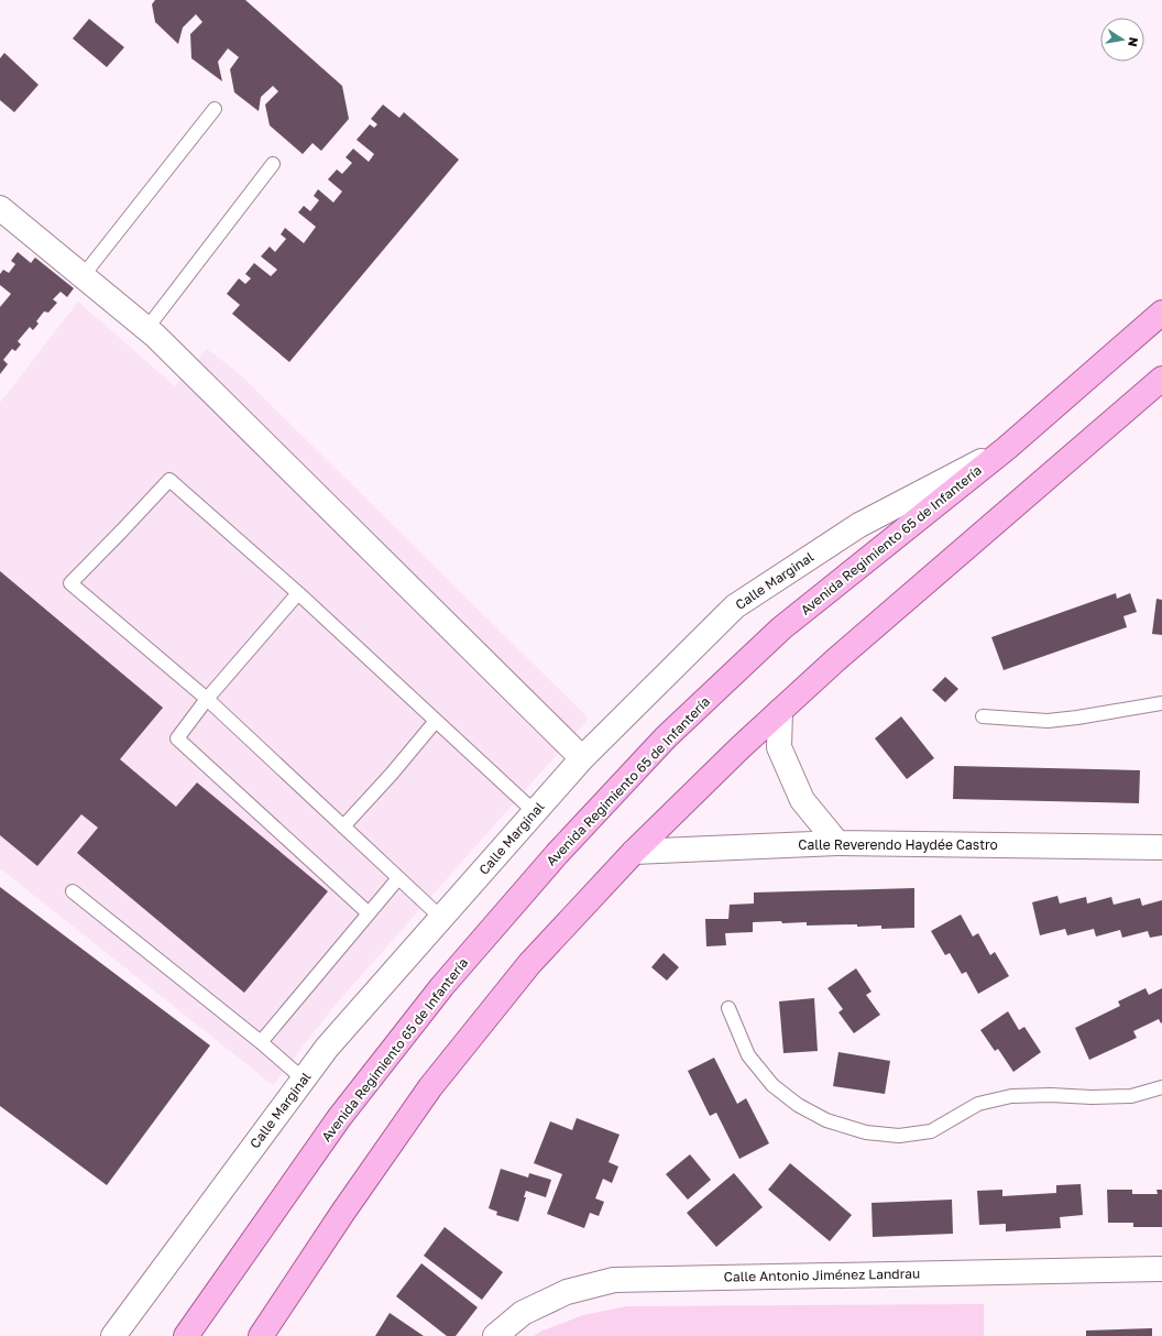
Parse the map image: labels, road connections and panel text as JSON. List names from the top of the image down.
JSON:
{
  "streets": {
    "main road": ["Avenida Regimiento 65 de Infantería"],
    "street": ["Calle Marginal", "Calle Reverendo Haydée Castro", "Calle Antonio Jiménez Landrau"]
  },
  "crossings": [
    ["Avenida Regimiento 65 de Infantería", "Calle Marginal"]
  ],
  "north": "right"
}
